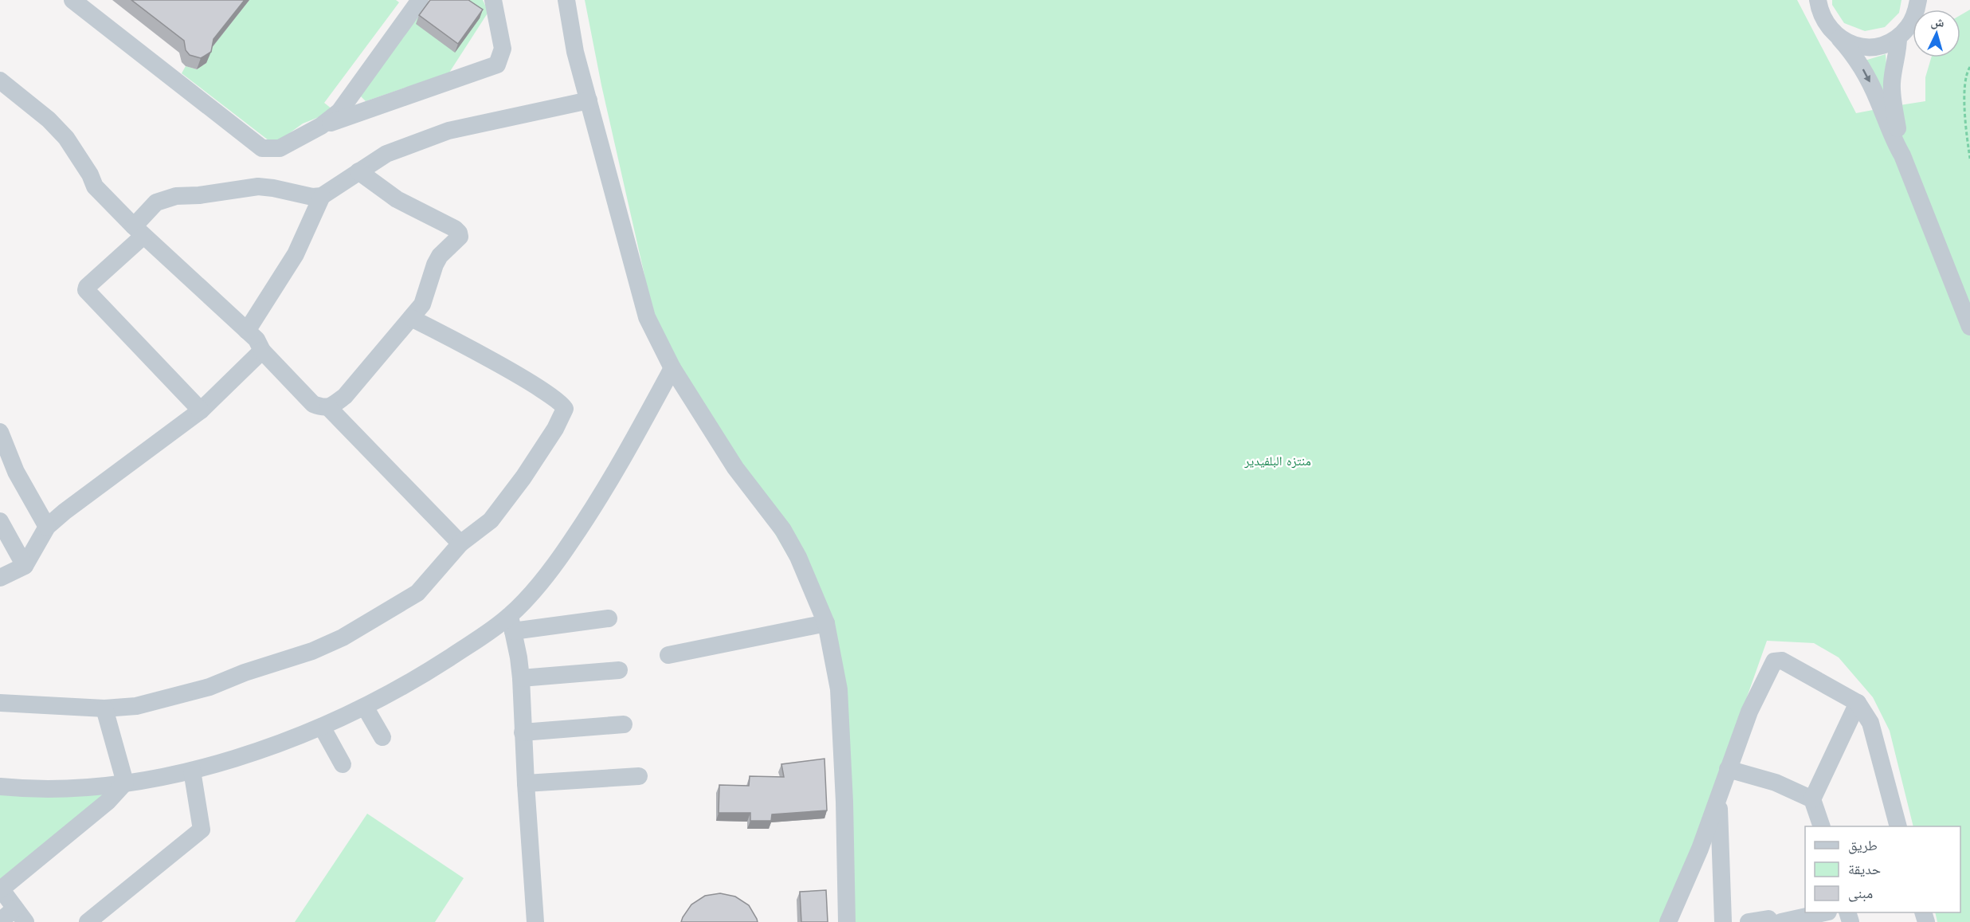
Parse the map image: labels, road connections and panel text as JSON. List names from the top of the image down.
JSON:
{
  "parks": ["منتزه البلفيدير"],
  "legend": ["طريق", "حديقة", "مبنى"],
  "north": "top"
}
